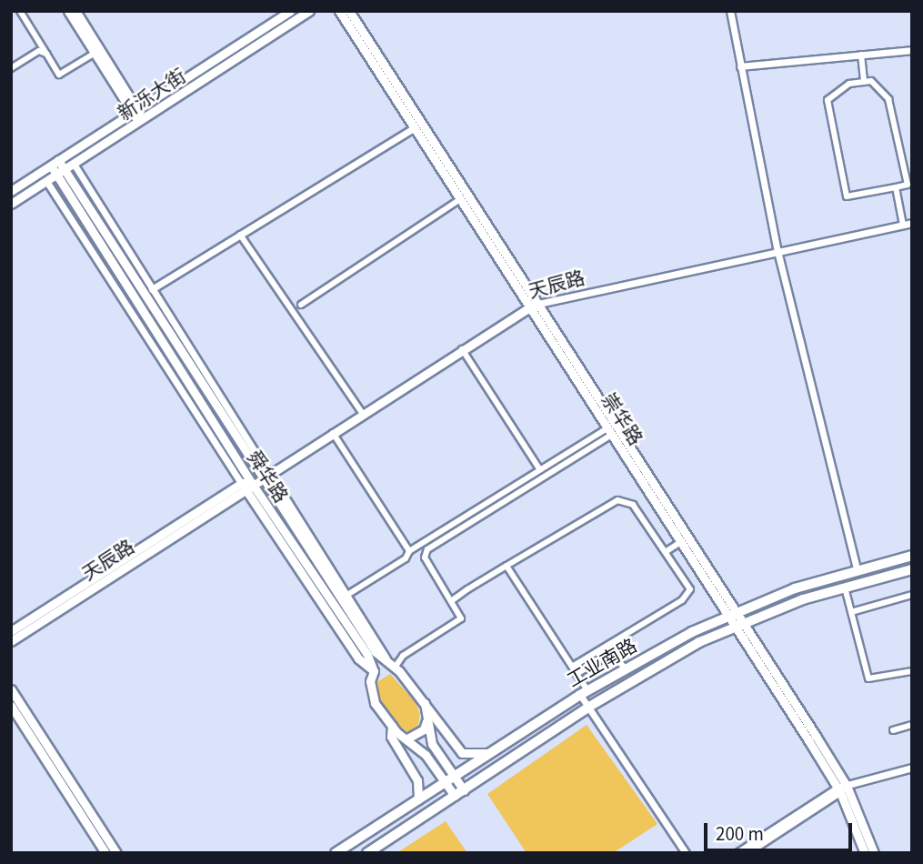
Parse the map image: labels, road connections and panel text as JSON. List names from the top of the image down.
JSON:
{
  "streets": {
    "main road": [
      "新泺大街",
      "天辰路",
      "崇华路",
      "舜华路",
      "工业南路"
    ]
  },
  "crossings": [
    ["新泺大街", "舜华路"],
    ["天辰路", "崇华路"],
    ["天辰路", "舜华路"],
    ["崇华路", "工业南路"],
    ["舜华路", "工业南路"]
  ],
  "scale_bar": "200 m"
}
